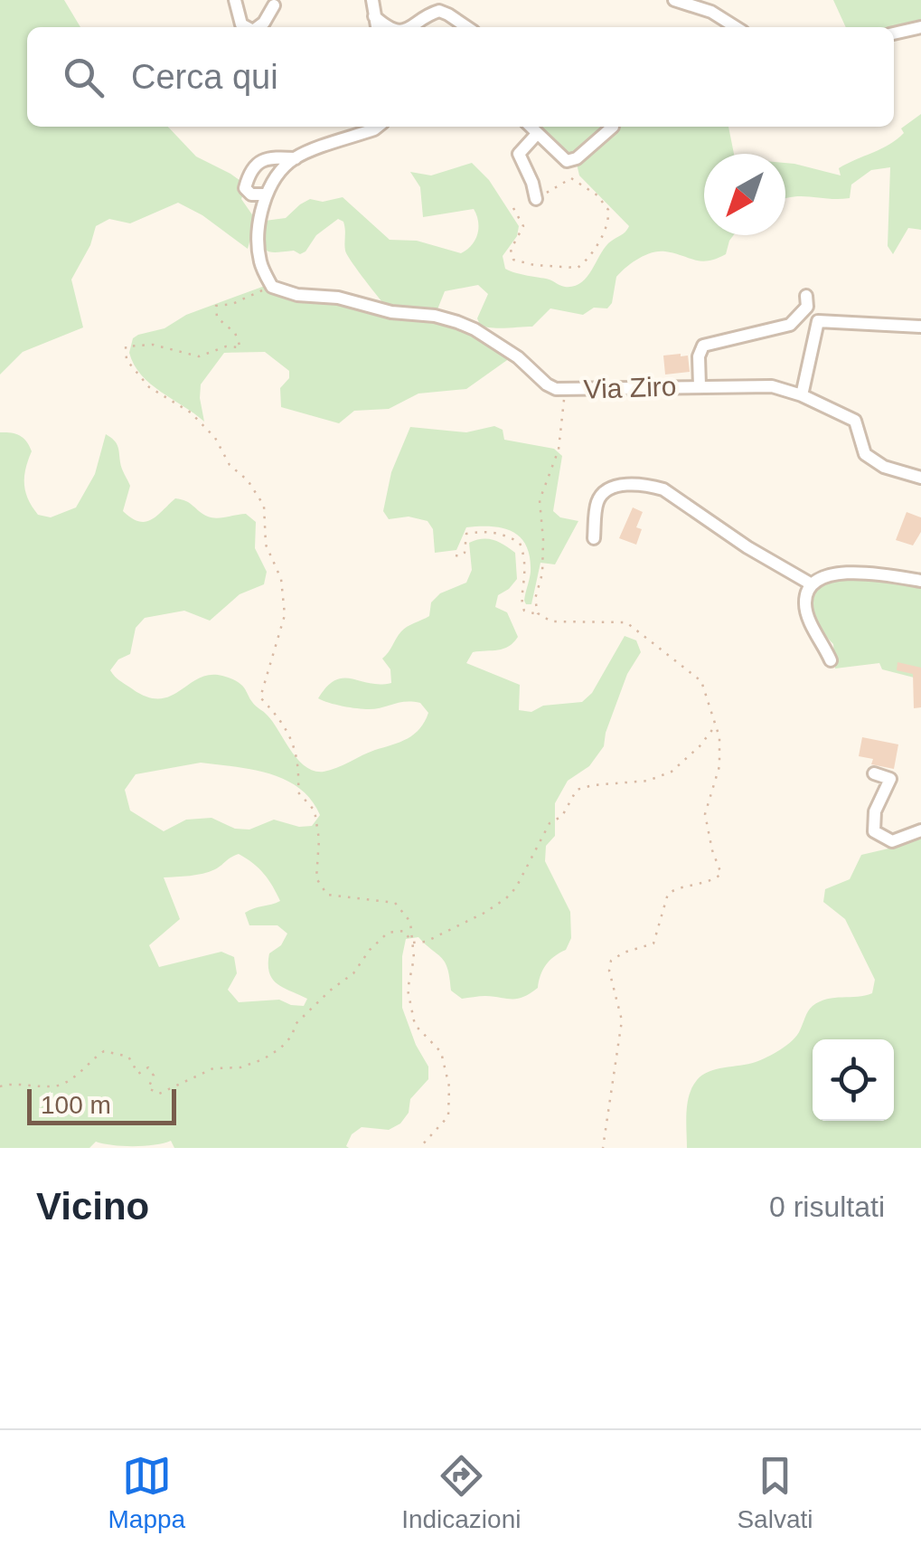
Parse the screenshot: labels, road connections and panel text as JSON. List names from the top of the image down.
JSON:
{
  "streets": {
    "street": ["Via Ziro"]
  },
  "scale_bar": "100 m",
  "north": "bottom left",
  "page": {
    "search": "Cerca qui",
    "scale": "100 m",
    "heading": ["Vicino", "0 risultati"],
    "nav": ["Mappa", "Indicazioni", "Salvati"]
  }
}
